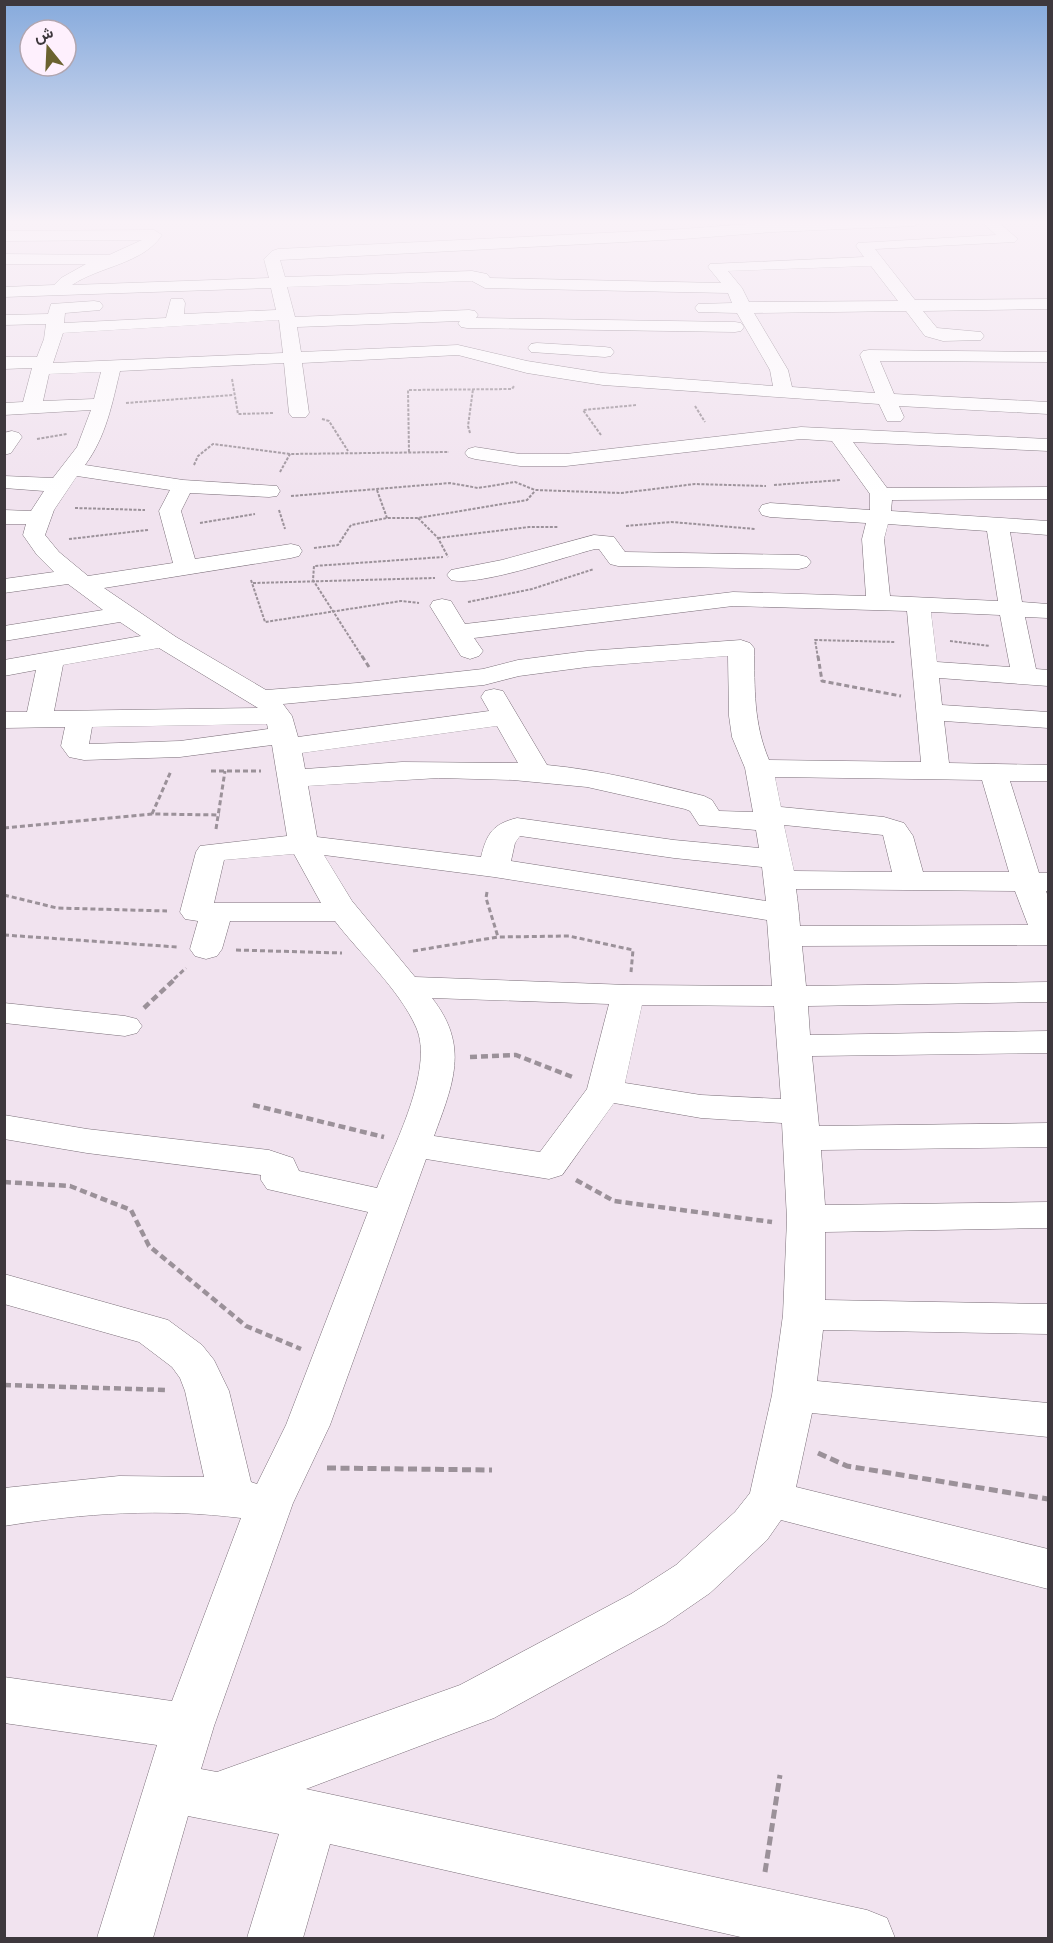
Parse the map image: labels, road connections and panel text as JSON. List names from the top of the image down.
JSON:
{
  "north": "top"
}
